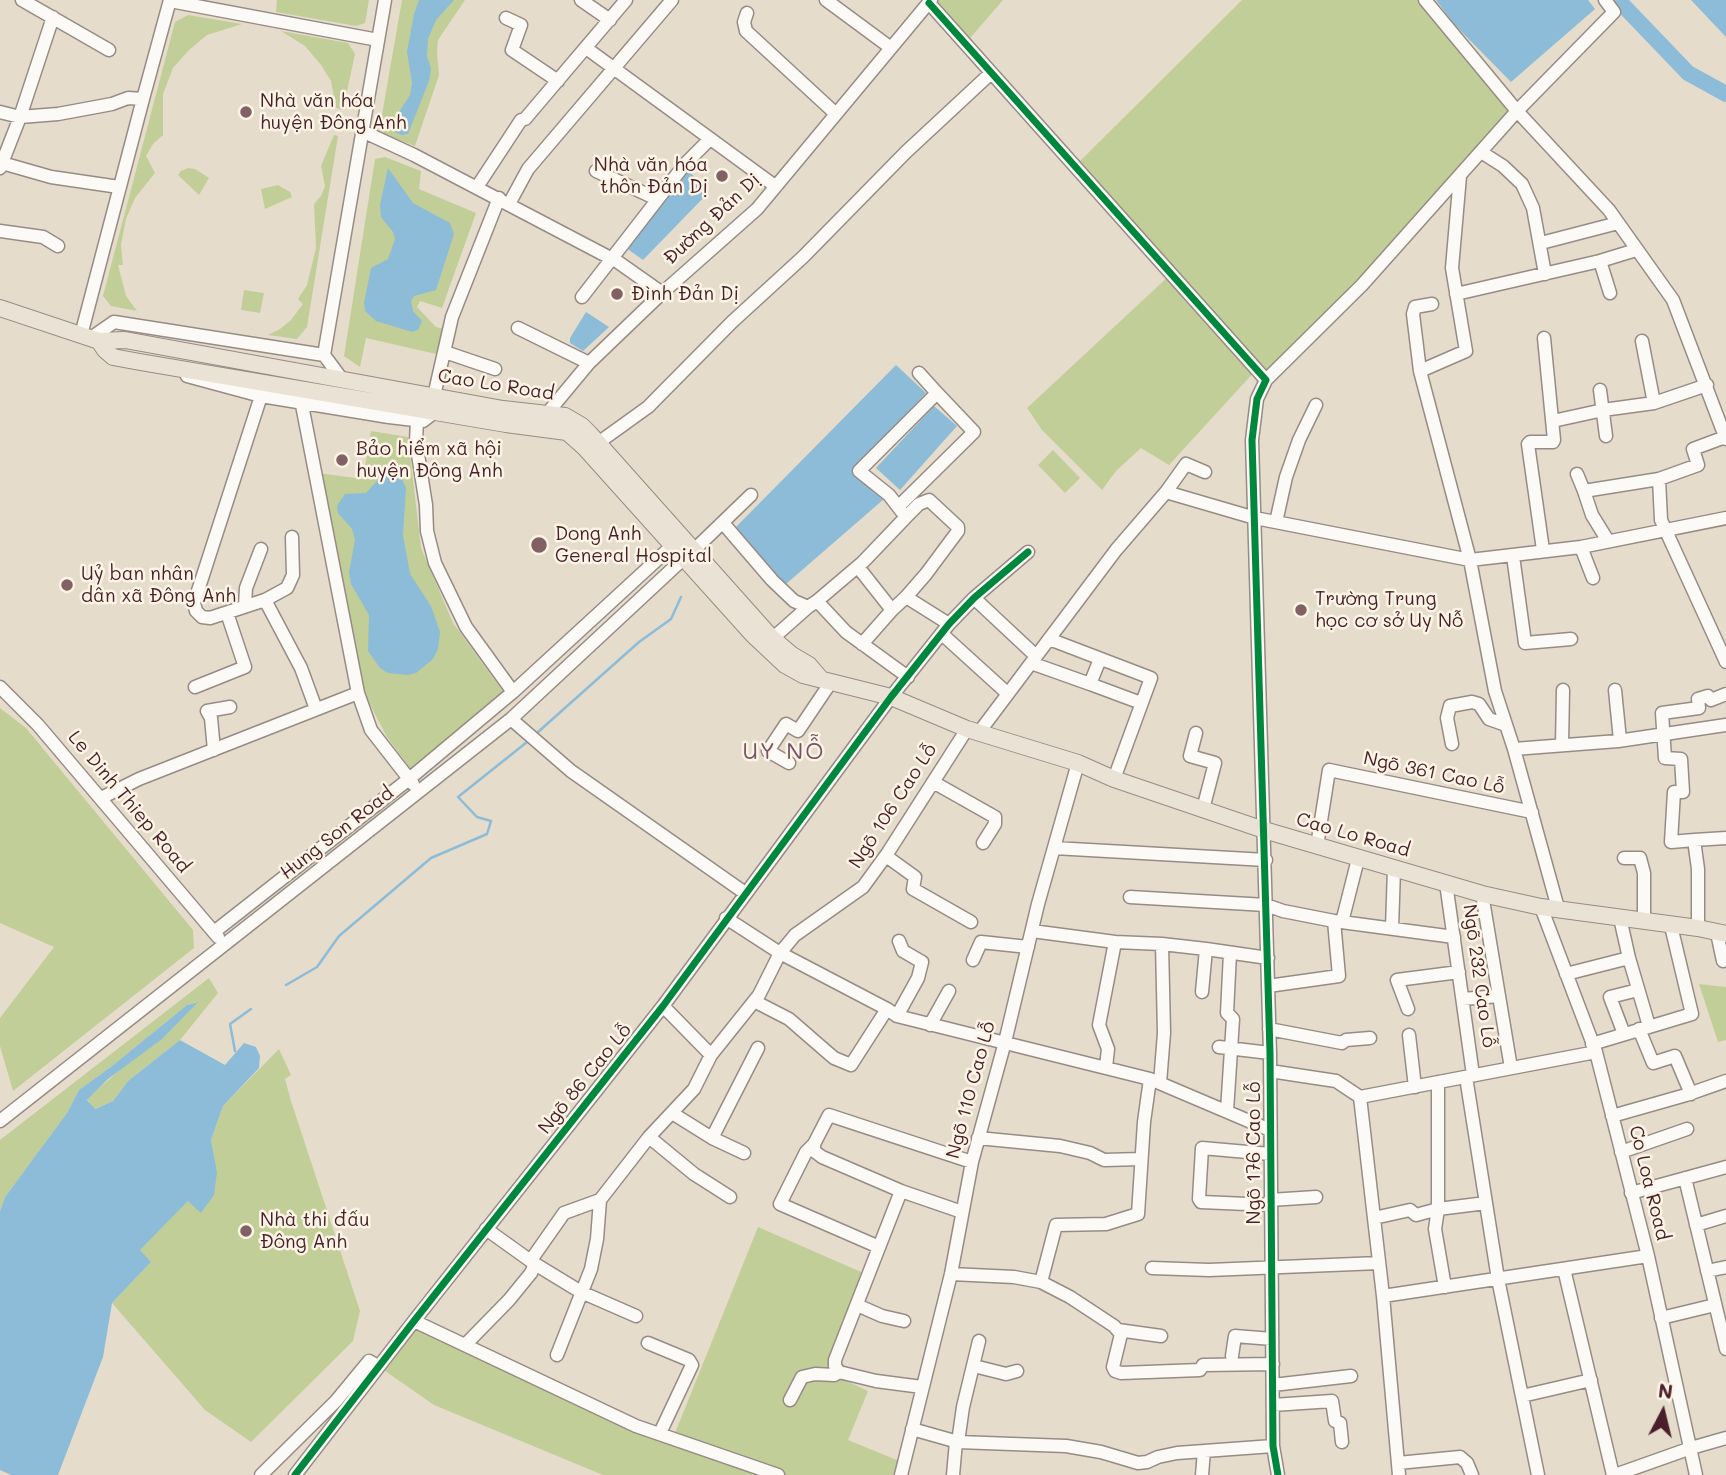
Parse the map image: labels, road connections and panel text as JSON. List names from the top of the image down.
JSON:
{
  "streets": {
    "main road": ["Cao Lo Road"],
    "street": [
      "Đường Đản Dị",
      "Ngõ 361 Cao Lỗ",
      "Le Dinh Thiep Road",
      "Ngõ 106 Cao Lỗ",
      "Hung Son Road",
      "Ngõ 232 Cao Lỗ",
      "Ngõ 86 Cao Lỗ",
      "Ngõ 110 Cao Lỗ",
      "Ngõ 176 Cao Lỗ",
      "Co Loa Road"
    ]
  },
  "crossings": [
    ["Đường Đản Dị", "Cao Lo Road"],
    ["Cao Lo Road", "Ngõ 361 Cao Lỗ"],
    ["Cao Lo Road", "Ngõ 106 Cao Lỗ"],
    ["Cao Lo Road", "Hung Son Road"],
    ["Cao Lo Road", "Ngõ 232 Cao Lỗ"],
    ["Cao Lo Road", "Ngõ 86 Cao Lỗ"],
    ["Cao Lo Road", "Ngõ 110 Cao Lỗ"],
    ["Cao Lo Road", "Ngõ 176 Cao Lỗ"],
    ["Cao Lo Road", "Co Loa Road"],
    ["Ngõ 361 Cao Lỗ", "Co Loa Road"],
    ["Le Dinh Thiep Road", "Hung Son Road"]
  ],
  "districts": ["UY NỖ"],
  "places": [
    "Nhà văn hóa huyện Đông Anh",
    "Nhà văn hóa thôn Đản Dị",
    "Đình Đản Dị",
    "Bảo hiểm xã hội huyện Đông Anh",
    "Dong Anh General Hospital",
    "Uỷ ban nhân dân xã Đông Anh",
    "Trường Trung học cơ sở Uy Nỗ",
    "Nhà thi đấu Đông Anh"
  ],
  "north": "top"
}
